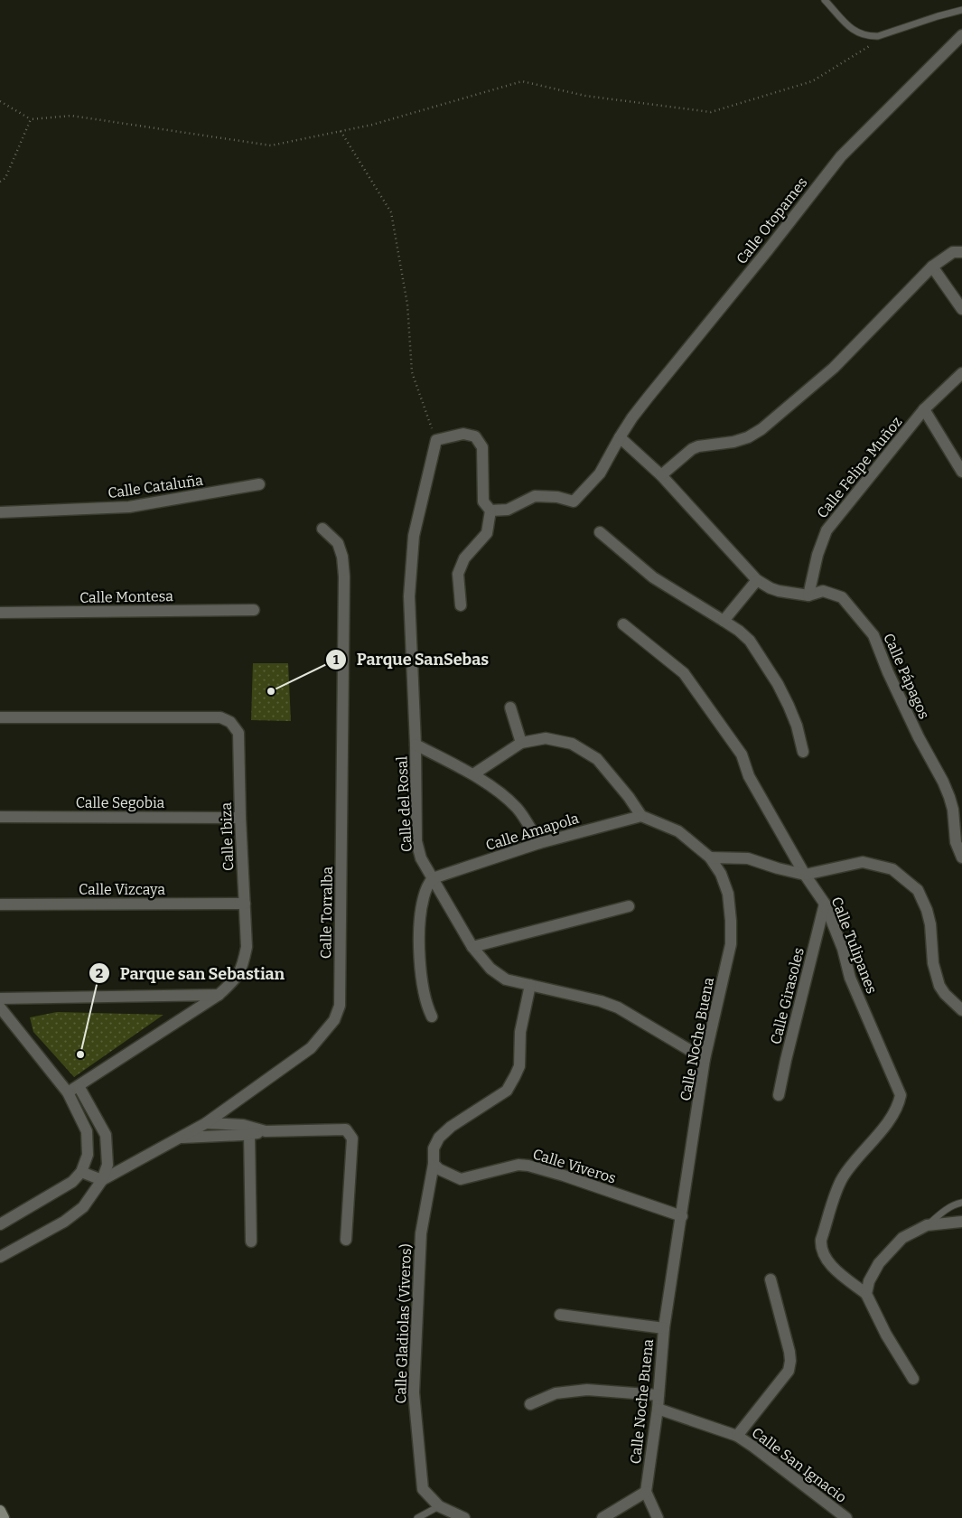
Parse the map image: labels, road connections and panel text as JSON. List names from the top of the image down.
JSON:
{
  "streets": {
    "street": [
      "Calle Otopames",
      "Calle Felipe Muñoz",
      "Calle Cataluña",
      "Calle Montesa",
      "Calle Pápagos",
      "Calle Segobia",
      "Calle del Rosal",
      "Calle Amapola",
      "Calle Ibiza",
      "Calle Vizcaya",
      "Calle Torralba",
      "Calle Tulipanes",
      "Calle Girasoles",
      "Calle Noche Buena",
      "Calle Viveros",
      "Calle Gladiolas (Viveros)",
      "Calle San Ignacio"
    ]
  },
  "crossings": [
    ["Calle Otopames", "Calle Pápagos"],
    ["Calle Felipe Muñoz", "Calle Pápagos"],
    ["Calle Segobia", "Calle Ibiza"],
    ["Calle del Rosal", "Calle Amapola"],
    ["Calle del Rosal", "Calle Noche Buena"],
    ["Calle del Rosal", "Calle Gladiolas (Viveros)"],
    ["Calle Amapola", "Calle Noche Buena"],
    ["Calle Ibiza", "Calle Vizcaya"],
    ["Calle Ibiza", "Calle Torralba"],
    ["Calle Tulipanes", "Calle Girasoles"],
    ["Calle Noche Buena", "Calle Viveros"],
    ["Calle Noche Buena", "Calle San Ignacio"],
    ["Calle Viveros", "Calle Gladiolas (Viveros)"]
  ],
  "places": ["Parque SanSebas", "Parque san Sebastian"]
}
